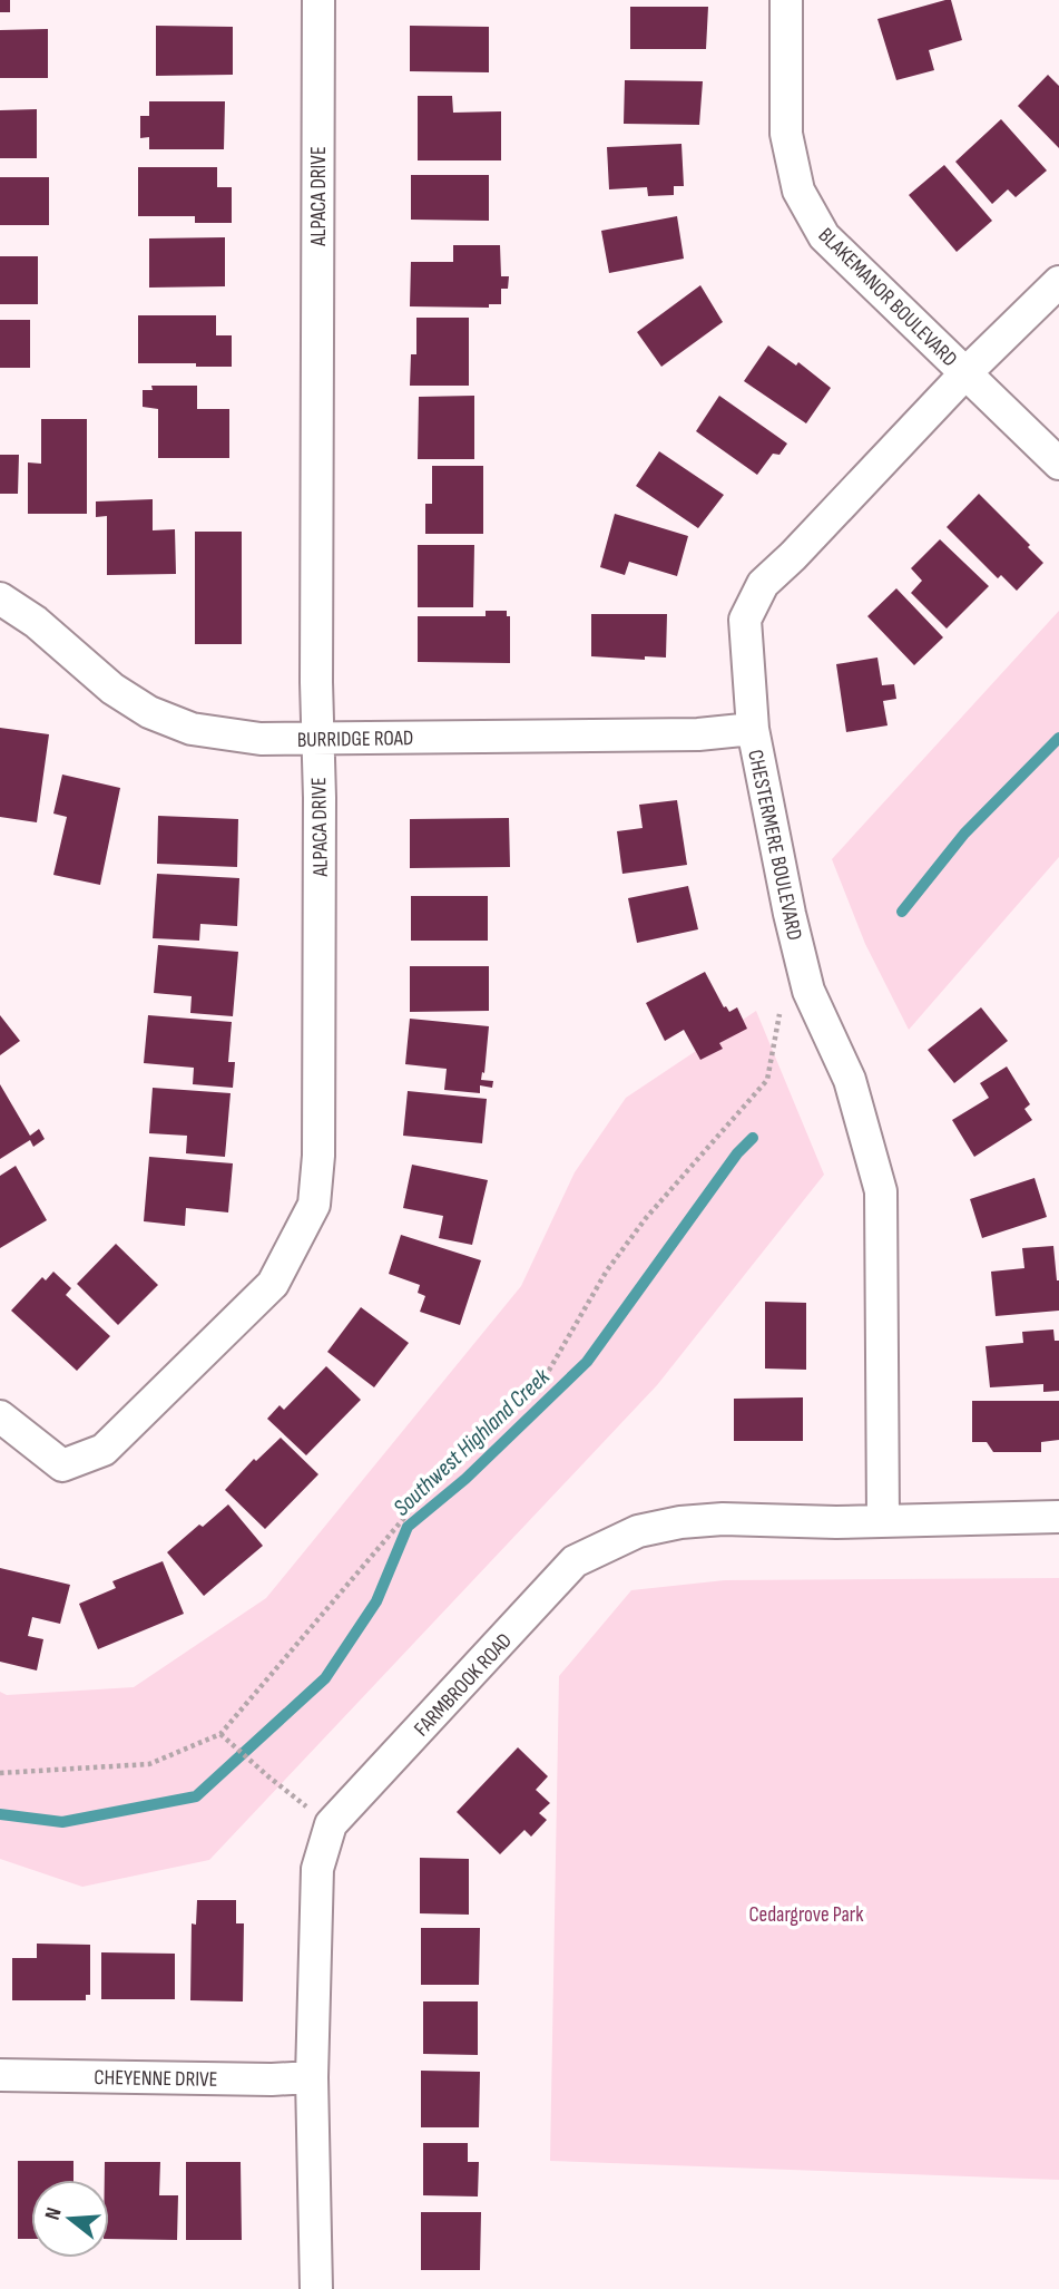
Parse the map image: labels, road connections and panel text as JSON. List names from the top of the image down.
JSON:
{
  "streets": {
    "street": [
      "ALPACA DRIVE",
      "BLAKEMANOR BOULEVARD",
      "BURRIDGE ROAD",
      "CHESTERMERE BOULEVARD",
      "FARMBROOK ROAD",
      "CHEYENNE DRIVE"
    ]
  },
  "crossings": [
    ["ALPACA DRIVE", "BURRIDGE ROAD"],
    ["BLAKEMANOR BOULEVARD", "CHESTERMERE BOULEVARD"],
    ["BURRIDGE ROAD", "CHESTERMERE BOULEVARD"],
    ["CHESTERMERE BOULEVARD", "FARMBROOK ROAD"],
    ["FARMBROOK ROAD", "CHEYENNE DRIVE"]
  ],
  "water": ["Southwest Highland Creek"],
  "parks": ["Cedargrove Park"],
  "north": "left"
}
